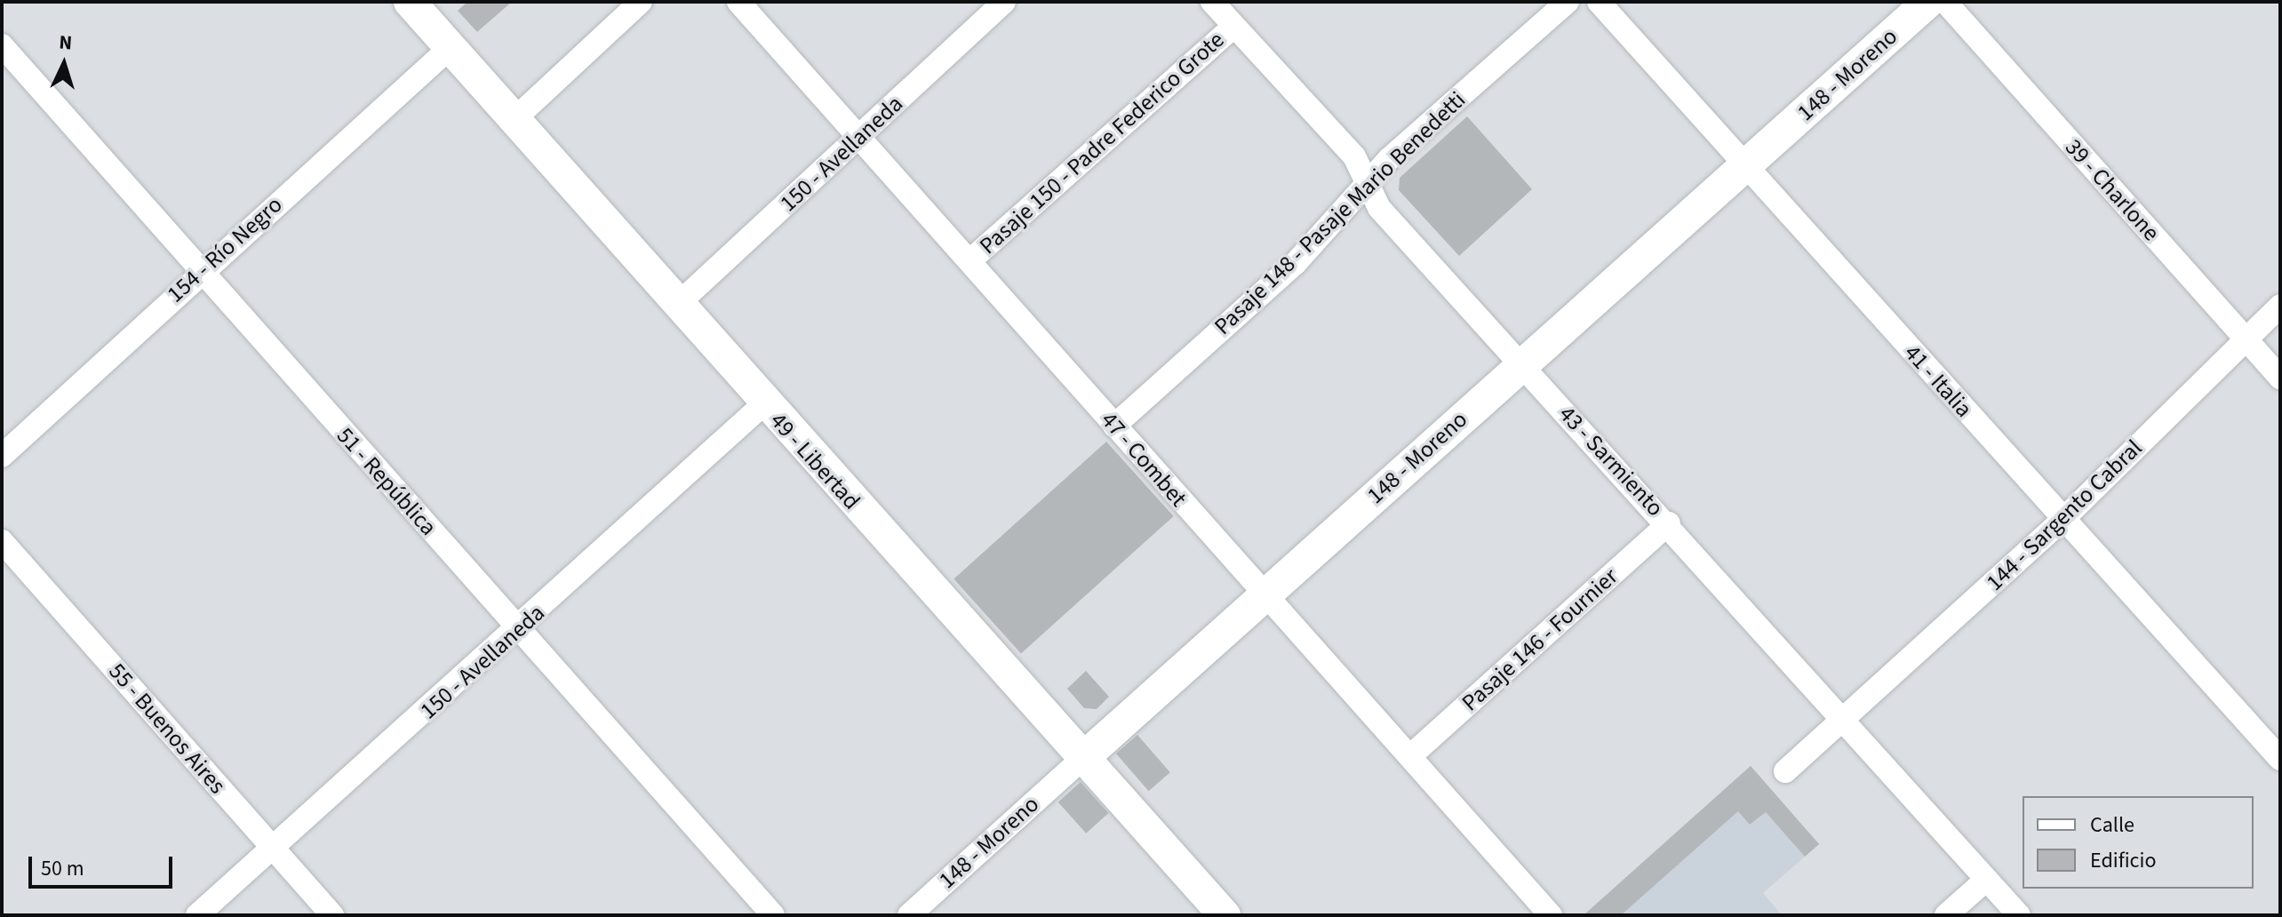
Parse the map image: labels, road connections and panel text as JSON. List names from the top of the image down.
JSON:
{
  "streets": {
    "street": [
      "148 - Moreno",
      "Pasaje 150 - Padre Federico Grote",
      "150 - Avellaneda",
      "39 - Charlone",
      "Pasaje 148 - Pasaje Mario Benedetti",
      "154 - Río Negro",
      "41 - Italia",
      "47 - Combet",
      "49 - Libertad",
      "43 - Sarmiento",
      "51 - República",
      "144 - Sargento Cabral",
      "Pasaje 146 - Fournier",
      "55 - Buenos Aires"
    ]
  },
  "crossings": [
    ["148 - Moreno", "41 - Italia"],
    ["148 - Moreno", "47 - Combet"],
    ["148 - Moreno", "49 - Libertad"],
    ["148 - Moreno", "43 - Sarmiento"],
    ["Pasaje 150 - Padre Federico Grote", "47 - Combet"],
    ["Pasaje 150 - Padre Federico Grote", "43 - Sarmiento"],
    ["150 - Avellaneda", "47 - Combet"],
    ["150 - Avellaneda", "49 - Libertad"],
    ["150 - Avellaneda", "51 - República"],
    ["150 - Avellaneda", "55 - Buenos Aires"],
    ["39 - Charlone", "144 - Sargento Cabral"],
    ["Pasaje 148 - Pasaje Mario Benedetti", "47 - Combet"],
    ["Pasaje 148 - Pasaje Mario Benedetti", "43 - Sarmiento"],
    ["154 - Río Negro", "49 - Libertad"],
    ["154 - Río Negro", "51 - República"],
    ["41 - Italia", "144 - Sargento Cabral"],
    ["47 - Combet", "Pasaje 146 - Fournier"],
    ["43 - Sarmiento", "144 - Sargento Cabral"],
    ["43 - Sarmiento", "Pasaje 146 - Fournier"]
  ],
  "legend": ["Calle", "Edificio"],
  "scale_bar": "50 m",
  "north": "top"
}
